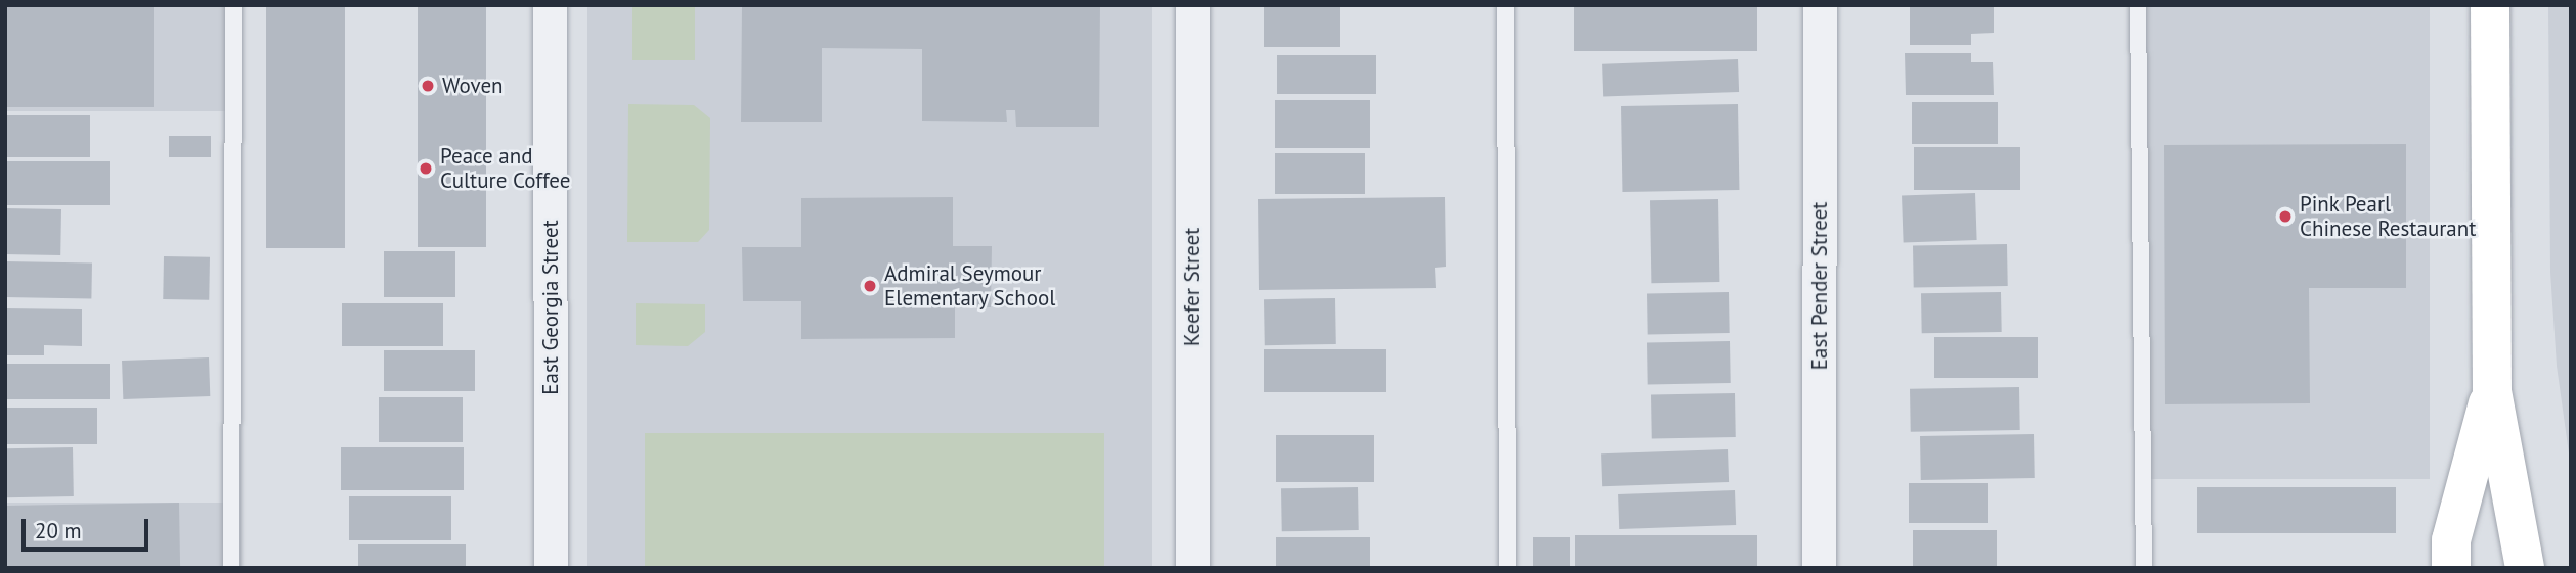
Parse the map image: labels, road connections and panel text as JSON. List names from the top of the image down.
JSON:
{
  "streets": {
    "street": ["East Pender Street", "Keefer Street", "East Georgia Street"]
  },
  "places": [
    "Woven",
    "Peace and Culture Coffee",
    "Pink Pearl Chinese Restaurant",
    "Admiral Seymour Elementary School"
  ],
  "scale_bar": "20 m"
}
